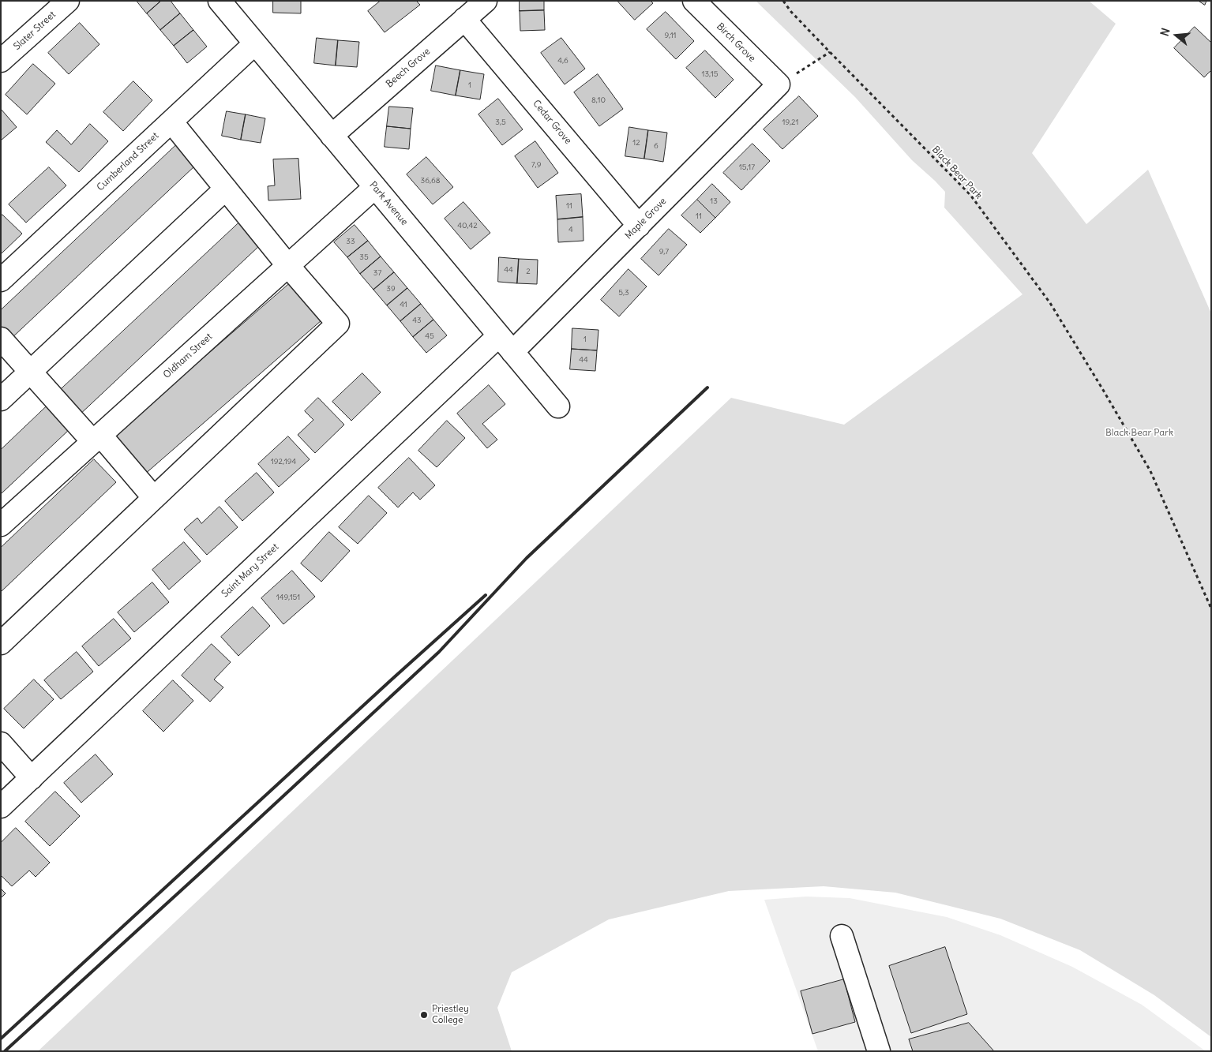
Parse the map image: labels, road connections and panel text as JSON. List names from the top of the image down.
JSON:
{
  "streets": {
    "street": [
      "Slater Street",
      "Birch Grove",
      "Beech Grove",
      "Cedar Grove",
      "Cumberland Street",
      "Park Avenue",
      "Maple Grove",
      "Oldham Street",
      "Saint Mary Street"
    ],
    "path": ["Black Bear Park"]
  },
  "crossings": [
    ["Birch Grove", "Maple Grove"],
    ["Beech Grove", "Cedar Grove"],
    ["Beech Grove", "Park Avenue"],
    ["Cedar Grove", "Maple Grove"],
    ["Cumberland Street", "Park Avenue"],
    ["Park Avenue", "Maple Grove"],
    ["Park Avenue", "Oldham Street"],
    ["Park Avenue", "Saint Mary Street"]
  ],
  "parks": ["Black Bear Park"],
  "places": ["Priestley College"],
  "house_numbers": [
    "9,11",
    "4,6",
    "13,15",
    "1",
    "8,10",
    "3,5",
    "19,21",
    "12",
    "6",
    "7,9",
    "15,17",
    "36,68",
    "13",
    "11",
    "11",
    "40,42",
    "4",
    "33",
    "9,7",
    "35",
    "44",
    "2",
    "37",
    "39",
    "5,3",
    "41",
    "43",
    "45",
    "1",
    "44",
    "192,194",
    "149,151"
  ],
  "north": "left"
}
